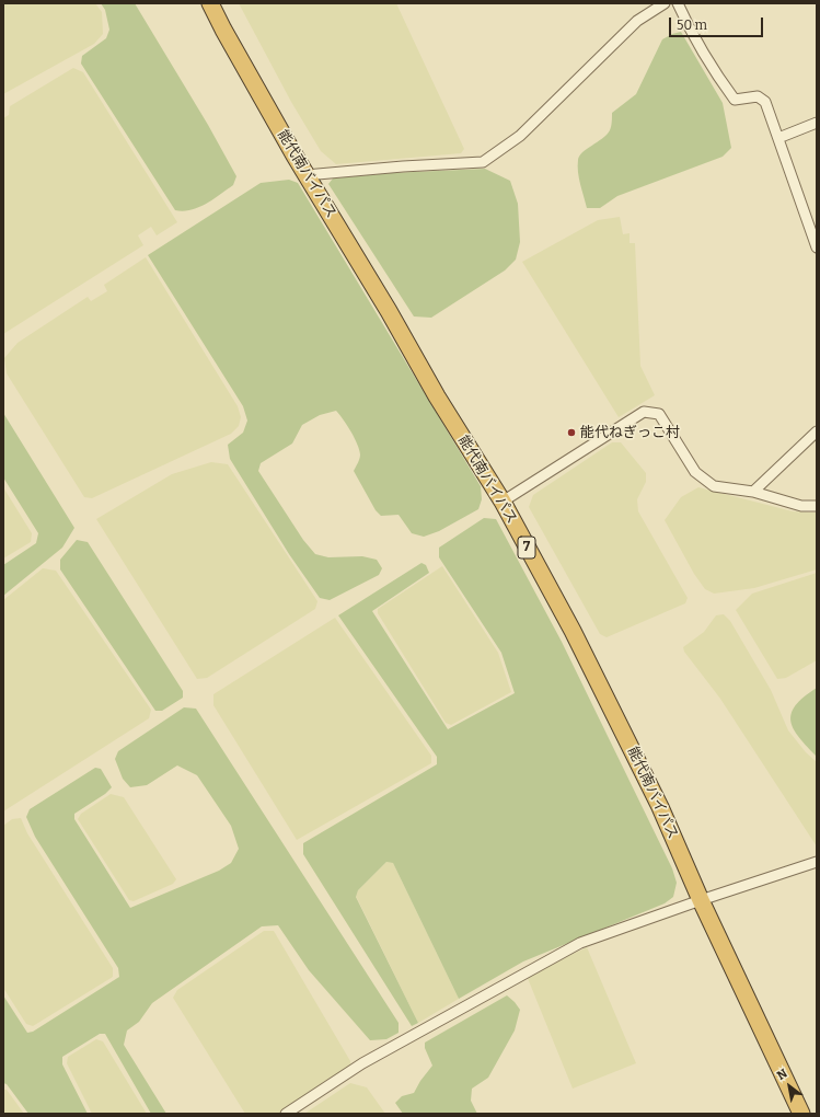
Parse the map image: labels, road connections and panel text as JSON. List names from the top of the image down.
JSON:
{
  "streets": {
    "highway": ["能代南バイパス", "7"]
  },
  "places": ["能代ねぎっこ村"],
  "scale_bar": "50 m",
  "north": "top left"
}
